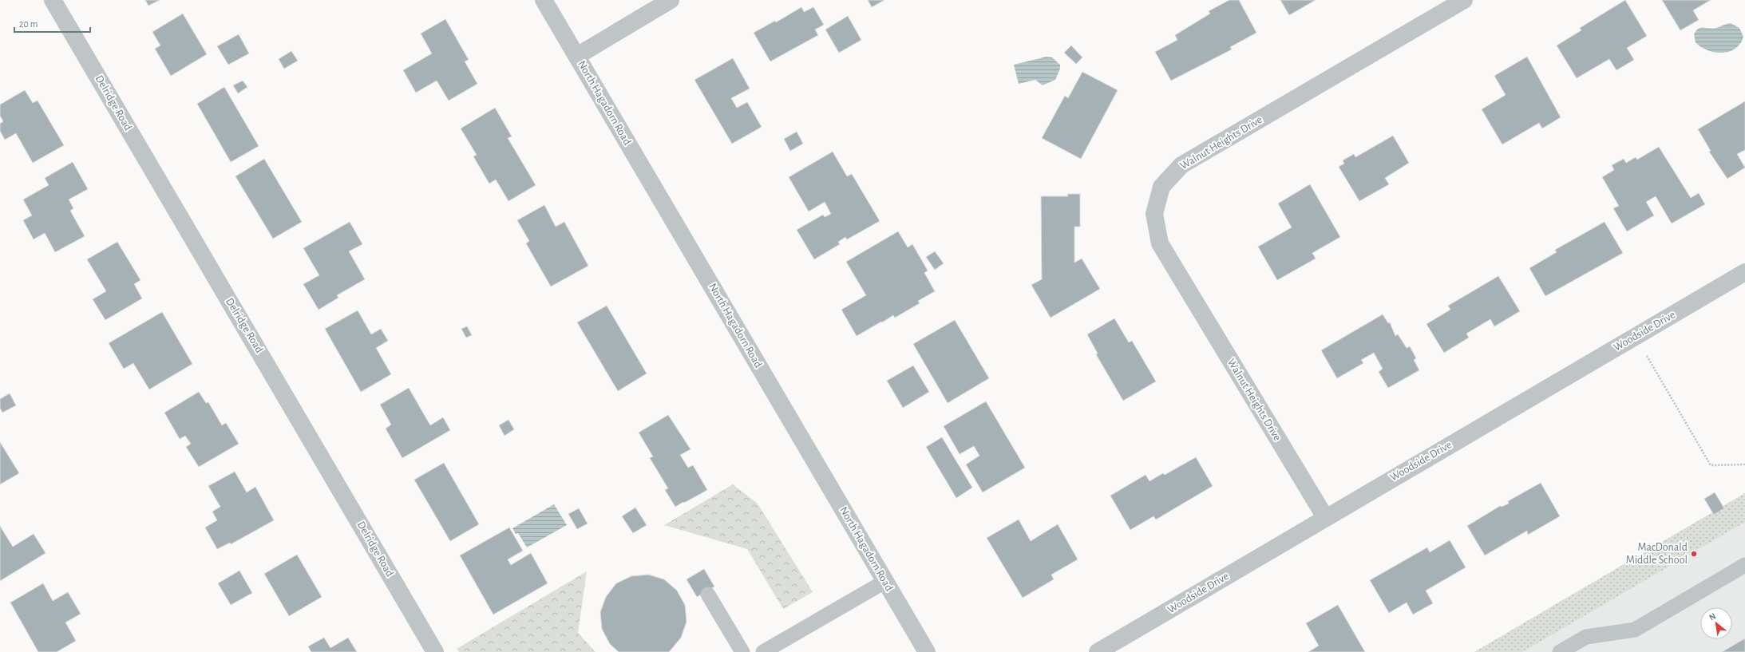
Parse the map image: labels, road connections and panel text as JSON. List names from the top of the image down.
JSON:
{
  "streets": {
    "street": [
      "Delridge Road",
      "North Hagadorn Road",
      "Walnut Heights Drive",
      "Woodside Drive"
    ]
  },
  "crossings": [
    ["Walnut Heights Drive", "Woodside Drive"]
  ],
  "places": ["MacDonald Middle School"],
  "scale_bar": "20 m",
  "north": "top left"
}
